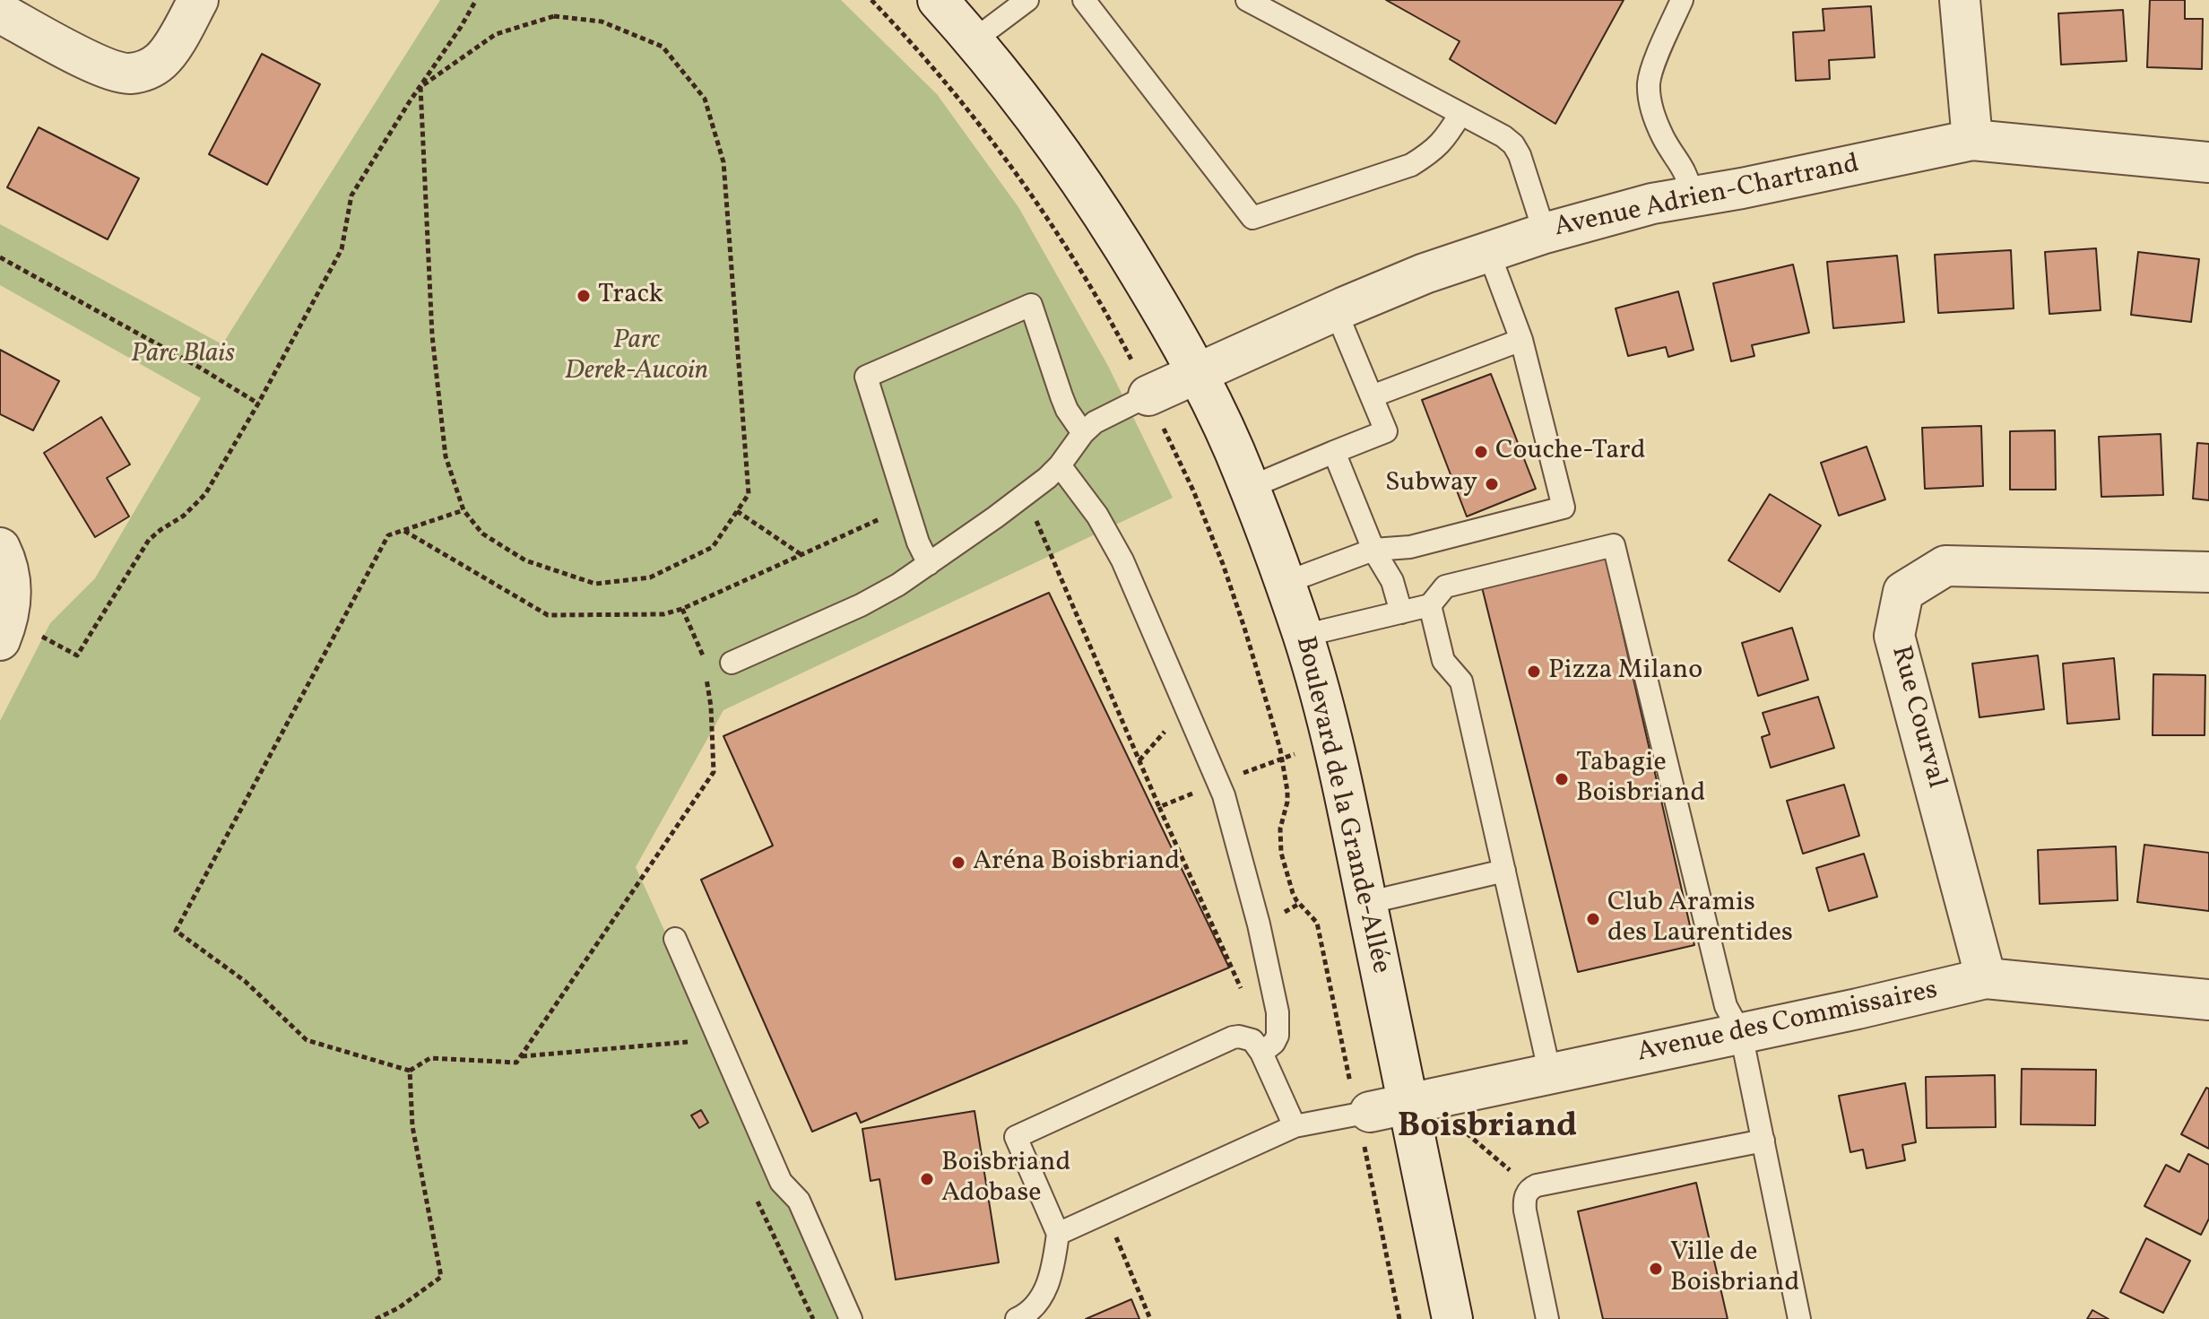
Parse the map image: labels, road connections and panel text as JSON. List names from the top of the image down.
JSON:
{
  "streets": {
    "street": [
      "Avenue Adrien-Chartrand",
      "Rue Courval",
      "Boulevard de la Grande-Allée",
      "Avenue des Commissaires"
    ]
  },
  "crossings": [
    ["Avenue Adrien-Chartrand", "Boulevard de la Grande-Allée"],
    ["Rue Courval", "Avenue des Commissaires"],
    ["Boulevard de la Grande-Allée", "Avenue des Commissaires"]
  ],
  "districts": ["Boisbriand"],
  "parks": ["Parc Derek-Aucoin", "Parc Blais"],
  "places": [
    "Track",
    "Couche-Tard",
    "Subway",
    "Pizza Milano",
    "Tabagie Boisbriand",
    "Aréna Boisbriand",
    "Club Aramis des Laurentides",
    "Boisbriand Adobase",
    "Ville de Boisbriand"
  ]
}
